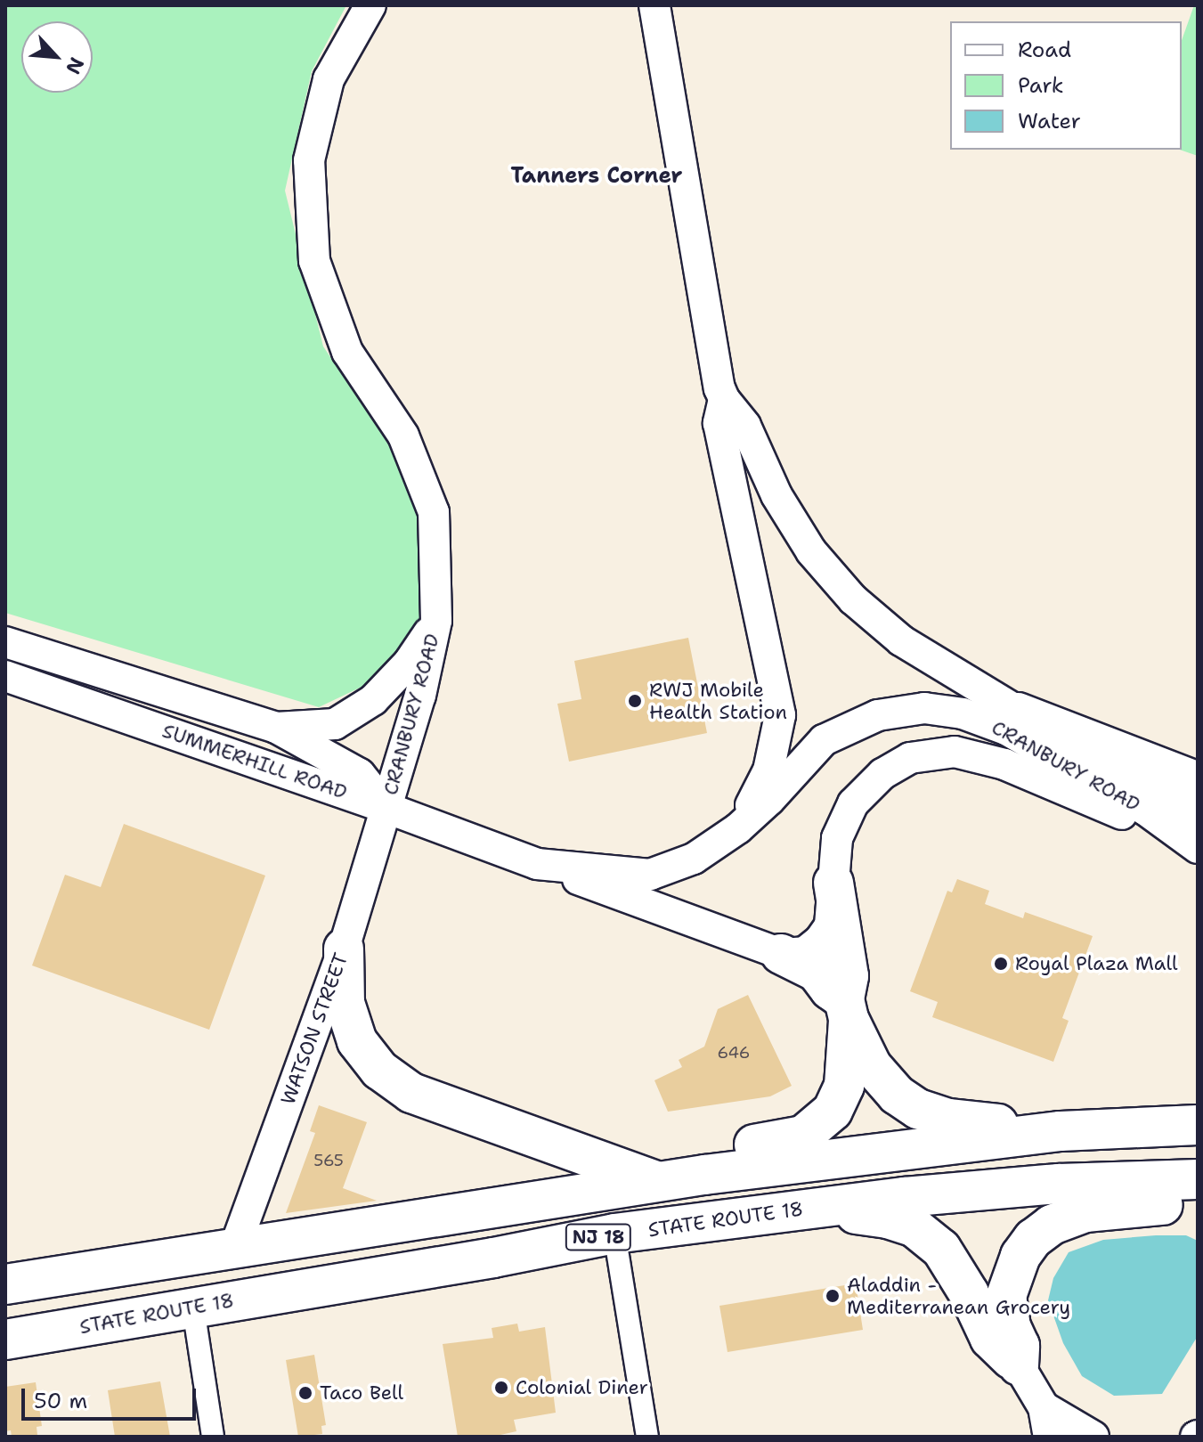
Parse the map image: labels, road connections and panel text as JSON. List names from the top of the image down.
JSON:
{
  "streets": {
    "highway": ["STATE ROUTE 18", "NJ 18"],
    "main road": ["CRANBURY ROAD", "SUMMERHILL ROAD", "WATSON STREET"]
  },
  "crossings": [
    ["CRANBURY ROAD", "SUMMERHILL ROAD"],
    ["CRANBURY ROAD", "WATSON STREET"],
    ["SUMMERHILL ROAD", "WATSON STREET"],
    ["WATSON STREET", "NJ 18"]
  ],
  "districts": ["Tanners Corner"],
  "places": [
    "RWJ Mobile Health Station",
    "Royal Plaza Mall",
    "Aladdin - Mediterranean Grocery",
    "Colonial Diner",
    "Taco Bell"
  ],
  "house_numbers": ["646", "565"],
  "legend": ["Road", "Park", "Water"],
  "scale_bar": "50 m",
  "north": "bottom right"
}
